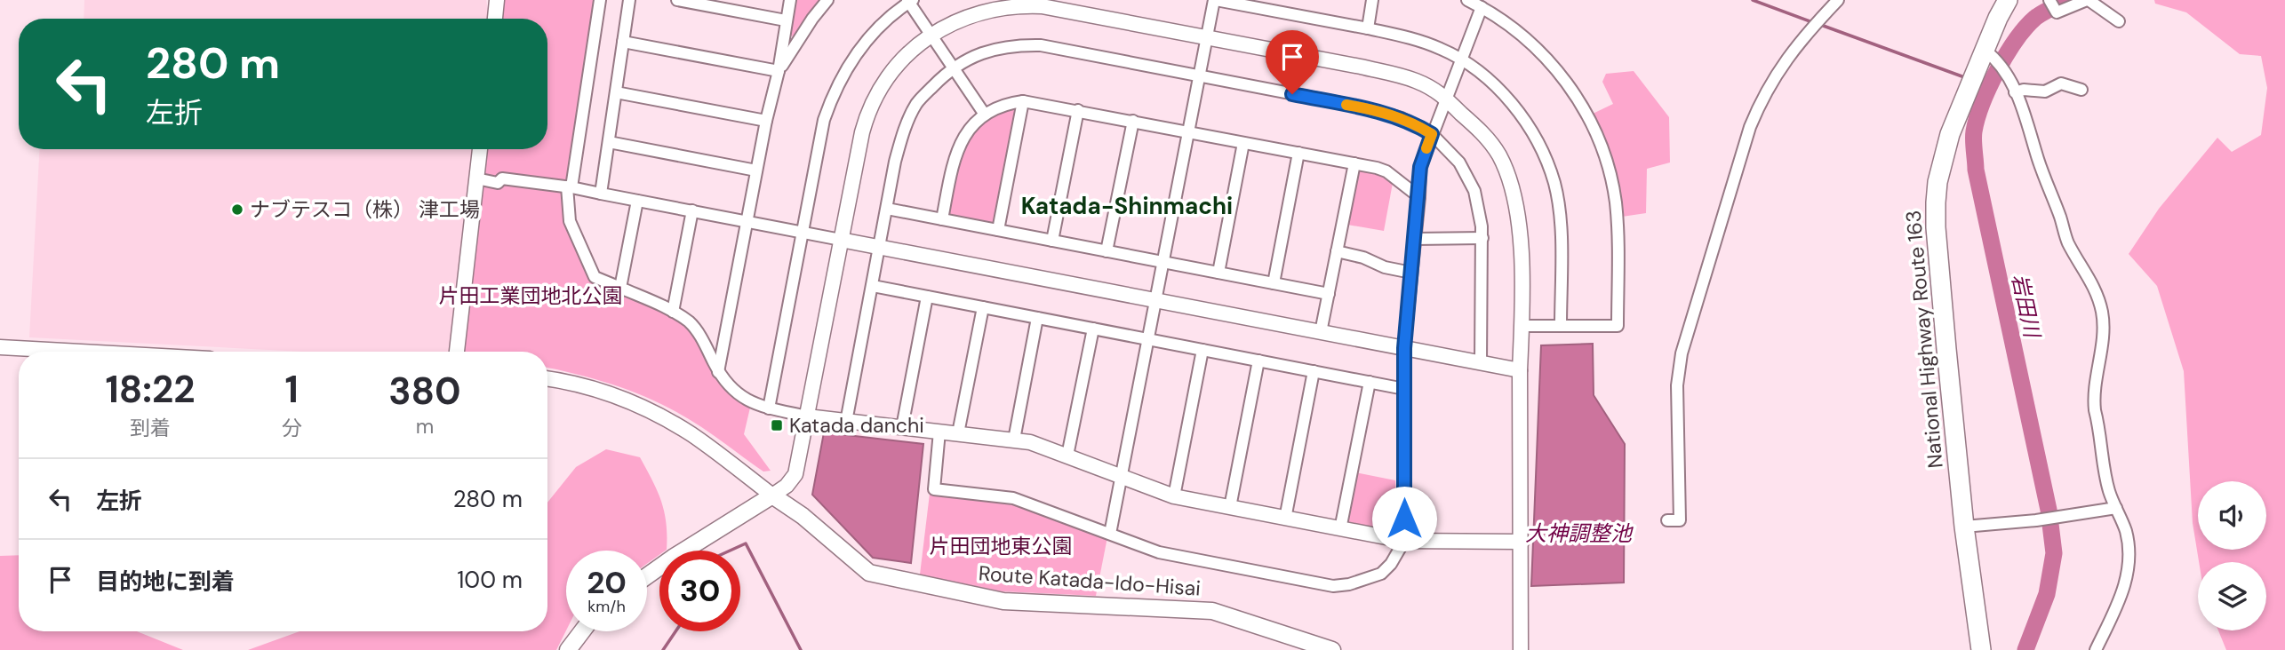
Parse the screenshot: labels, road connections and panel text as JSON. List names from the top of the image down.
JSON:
{
  "streets": {
    "highway": ["National Highway Route 163"],
    "main road": ["Route Katada-Ido-Hisai"]
  },
  "districts": ["Katada-Shinmachi"],
  "water": ["岩田川", "大神調整池"],
  "parks": ["片田工業団地北公園", "片田団地東公園"],
  "places": {
    "other": ["ナブテスコ（株） 津工場"],
    "transit": ["Katada danchi"]
  },
  "page": {
    "turn": ["280 m", "左折"],
    "eta": [
      "18:22",
      "到着",
      "1",
      "分",
      "380",
      "m"
    ],
    "list": [
      {
        "name": "左折",
        "value": "280 m"
      },
      {
        "name": "目的地に到着",
        "value": "100 m"
      }
    ],
    "speed": "20 km/h",
    "limit": "30"
  }
}
